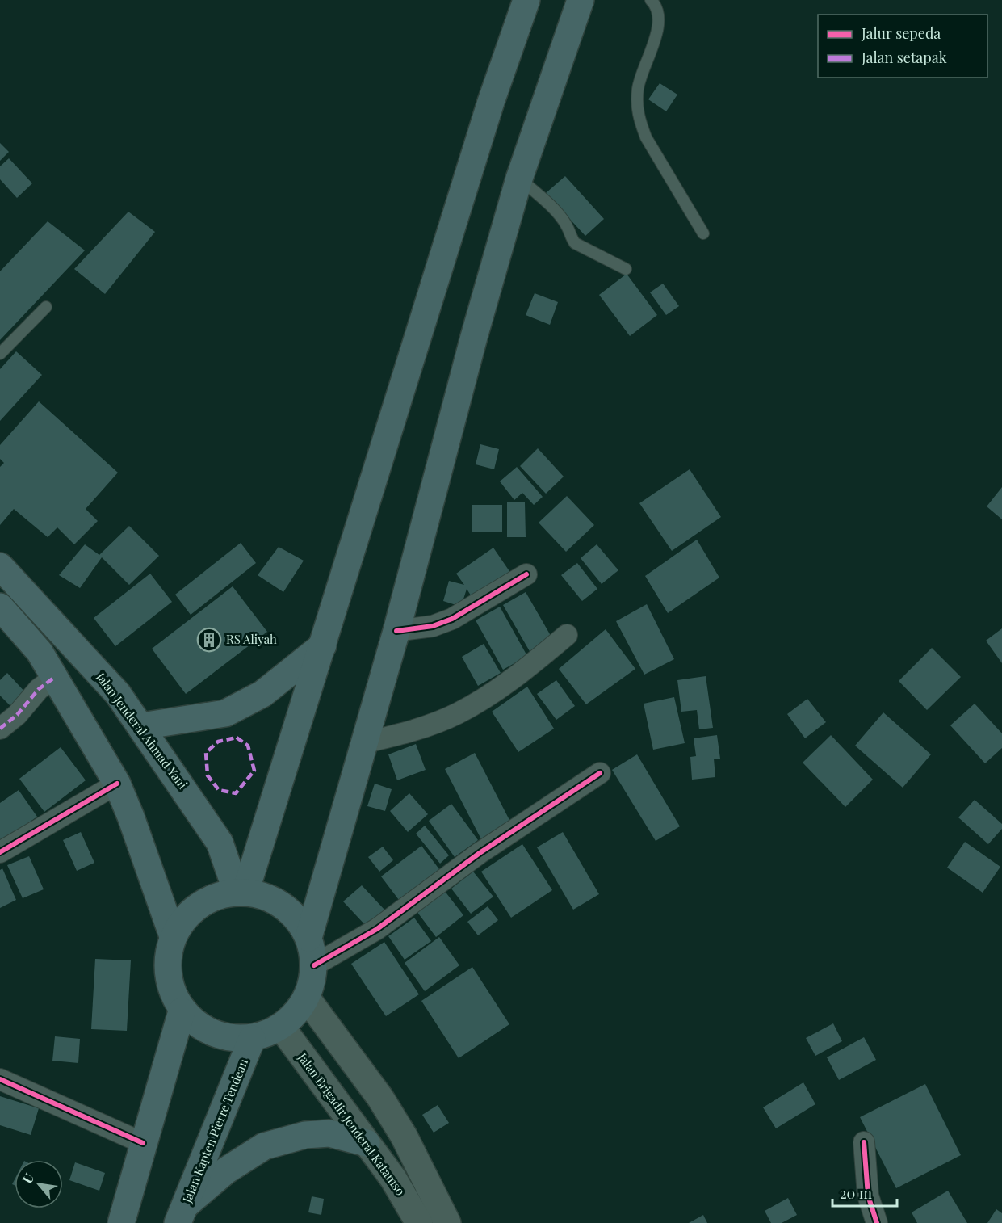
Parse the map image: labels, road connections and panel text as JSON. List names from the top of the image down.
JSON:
{
  "streets": {
    "highway": ["Jalan Jenderal Ahmad Yani", "Jalan Kapten Pierre Tendean"],
    "main road": ["Jalan Brigadir Jenderal Katamso"]
  },
  "crossings": [
    ["Jalan Jenderal Ahmad Yani", "Jalan Brigadir Jenderal Katamso"],
    ["Jalan Jenderal Ahmad Yani", "Jalan Kapten Pierre Tendean"],
    ["Jalan Brigadir Jenderal Katamso", "Jalan Kapten Pierre Tendean"]
  ],
  "places": {
    "building": ["RS Aliyah"]
  },
  "legend": ["Jalur sepeda", "Jalan setapak"],
  "scale_bar": "20 m",
  "north": "top left"
}
